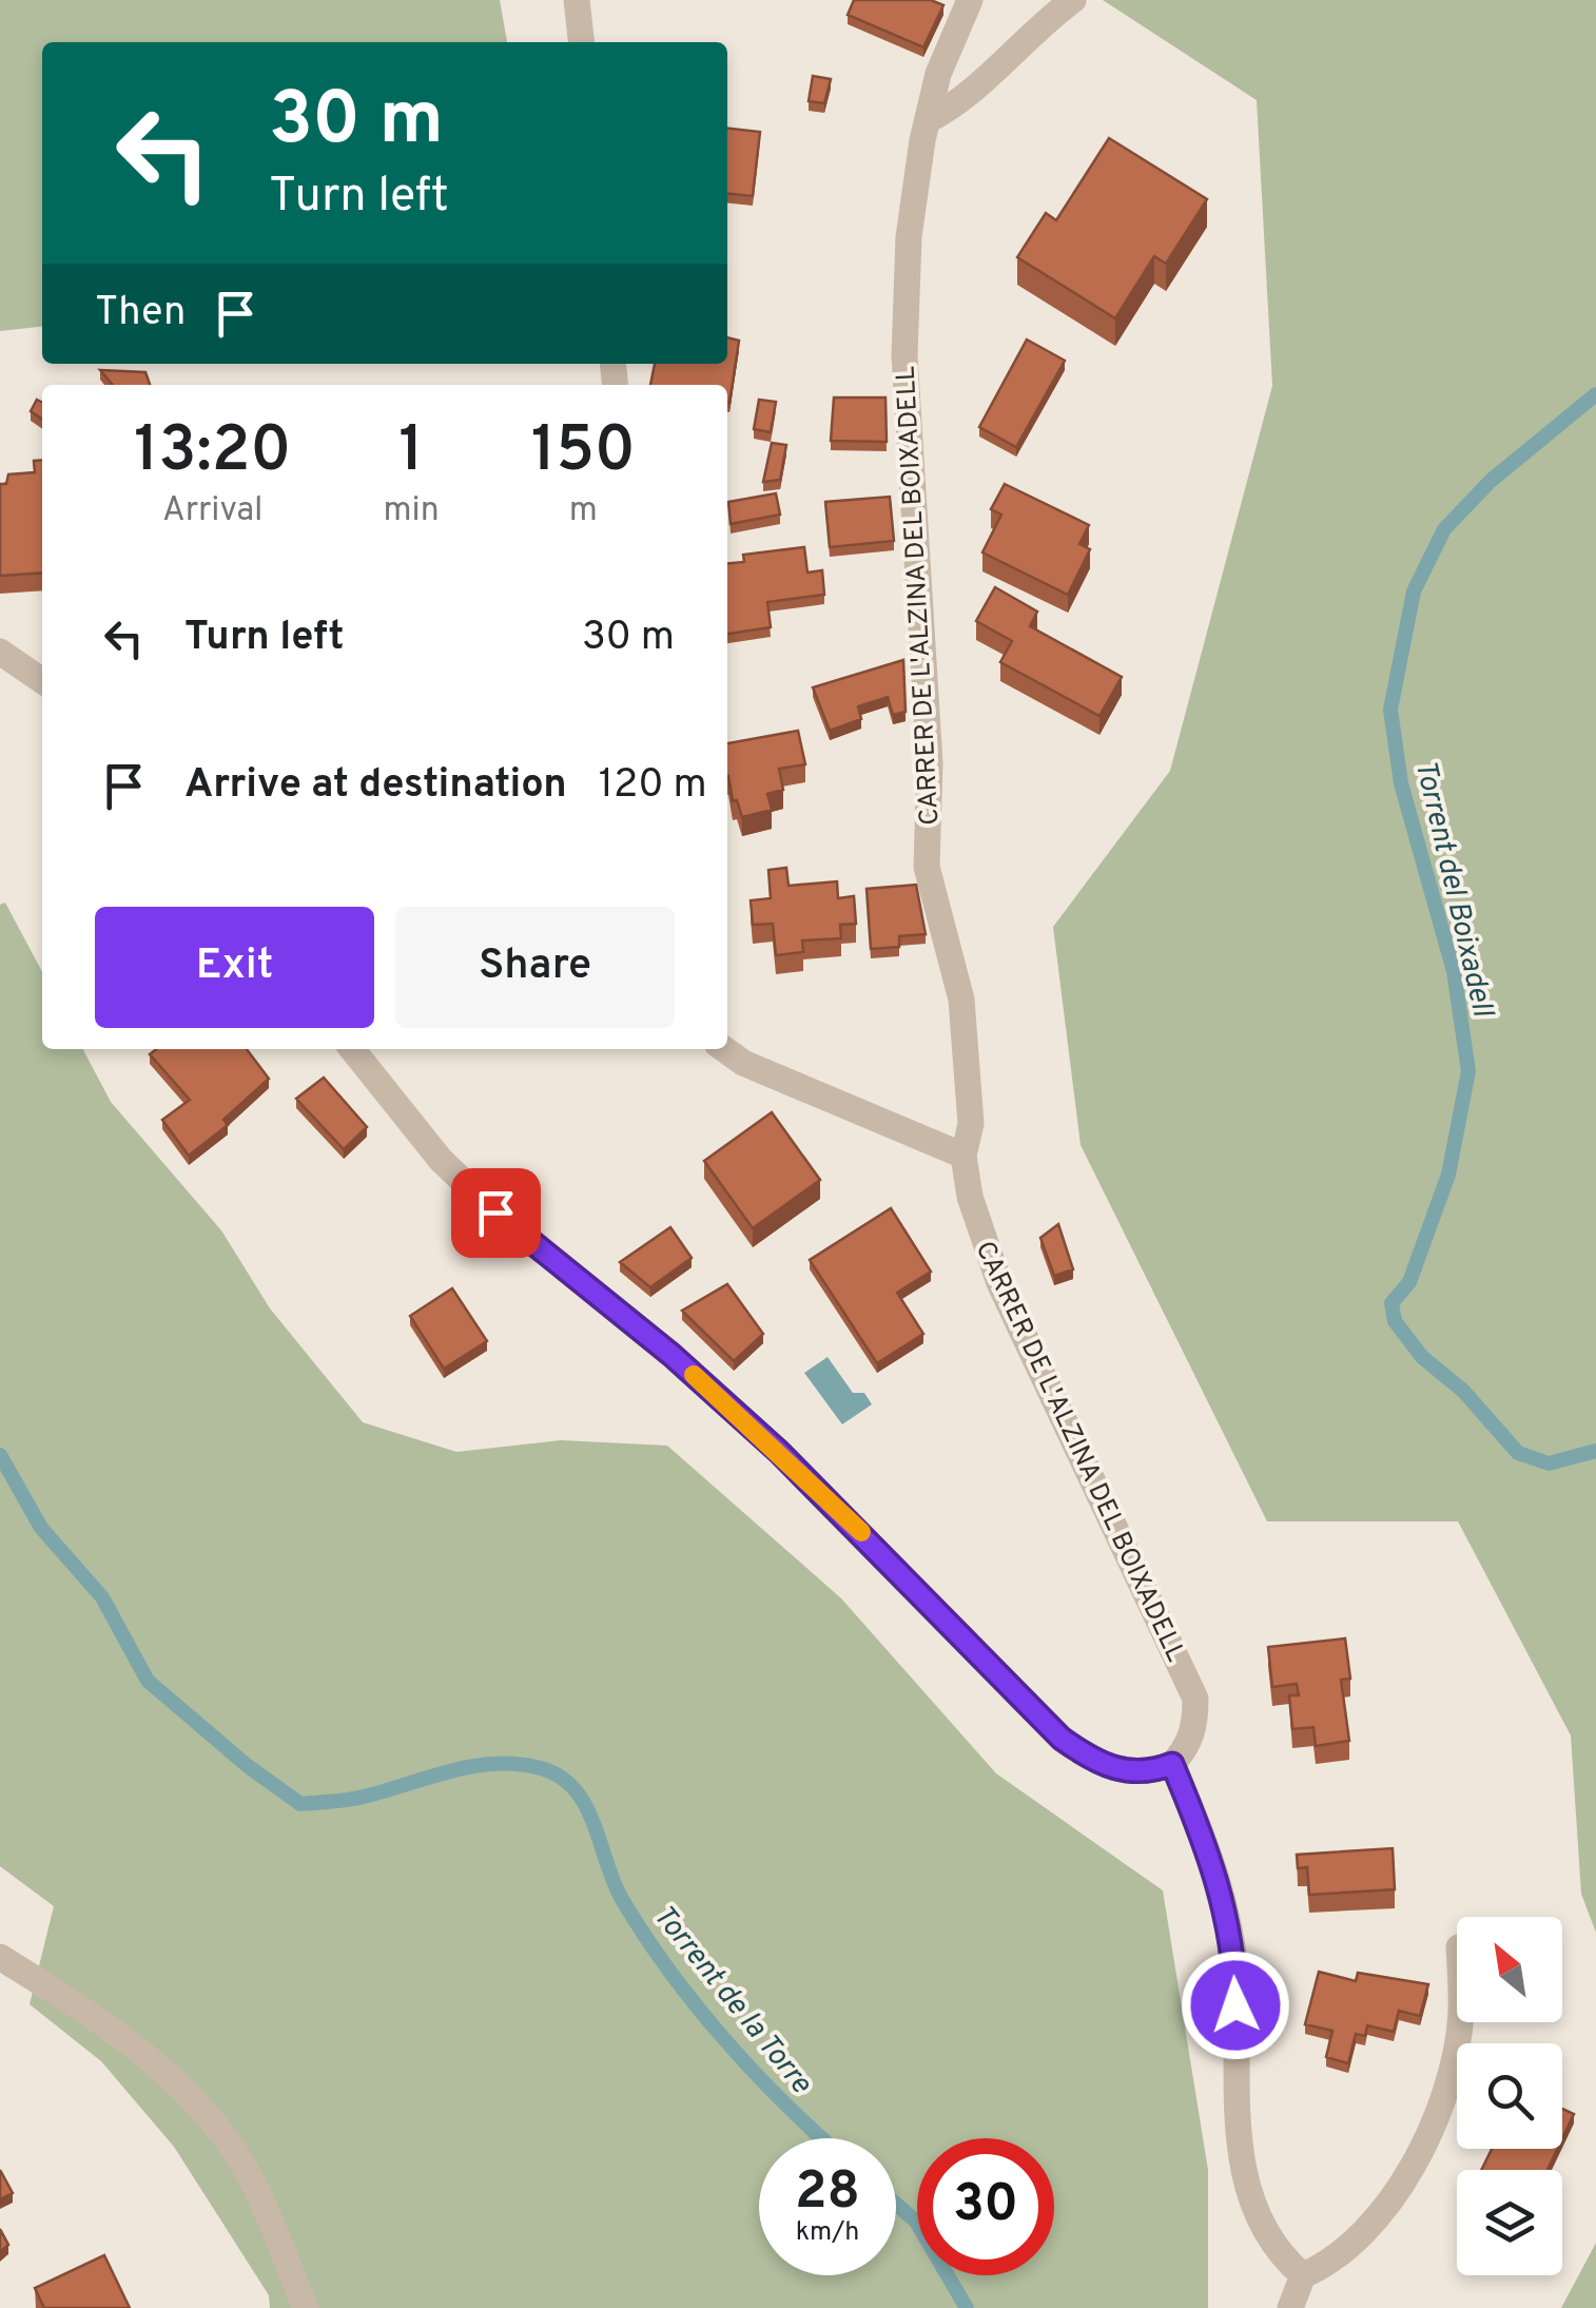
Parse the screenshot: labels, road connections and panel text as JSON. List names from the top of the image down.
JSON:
{
  "streets": {
    "street": ["CARRER DE L'ALZINA DEL BOIXADELL"]
  },
  "water": ["Torrent del Boixadell", "Torrent de la Torre"],
  "north": "top left",
  "page": {
    "turn": ["30 m", "Turn left"],
    "then": "Then",
    "eta": [
      "13:20",
      "Arrival",
      "1",
      "min",
      "150",
      "m"
    ],
    "list": [
      {
        "name": "Turn left",
        "value": "30 m"
      },
      {
        "name": "Arrive at destination",
        "value": "120 m"
      }
    ],
    "buttons": ["Exit", "Share"],
    "speed": "28 km/h",
    "limit": "30"
  }
}
